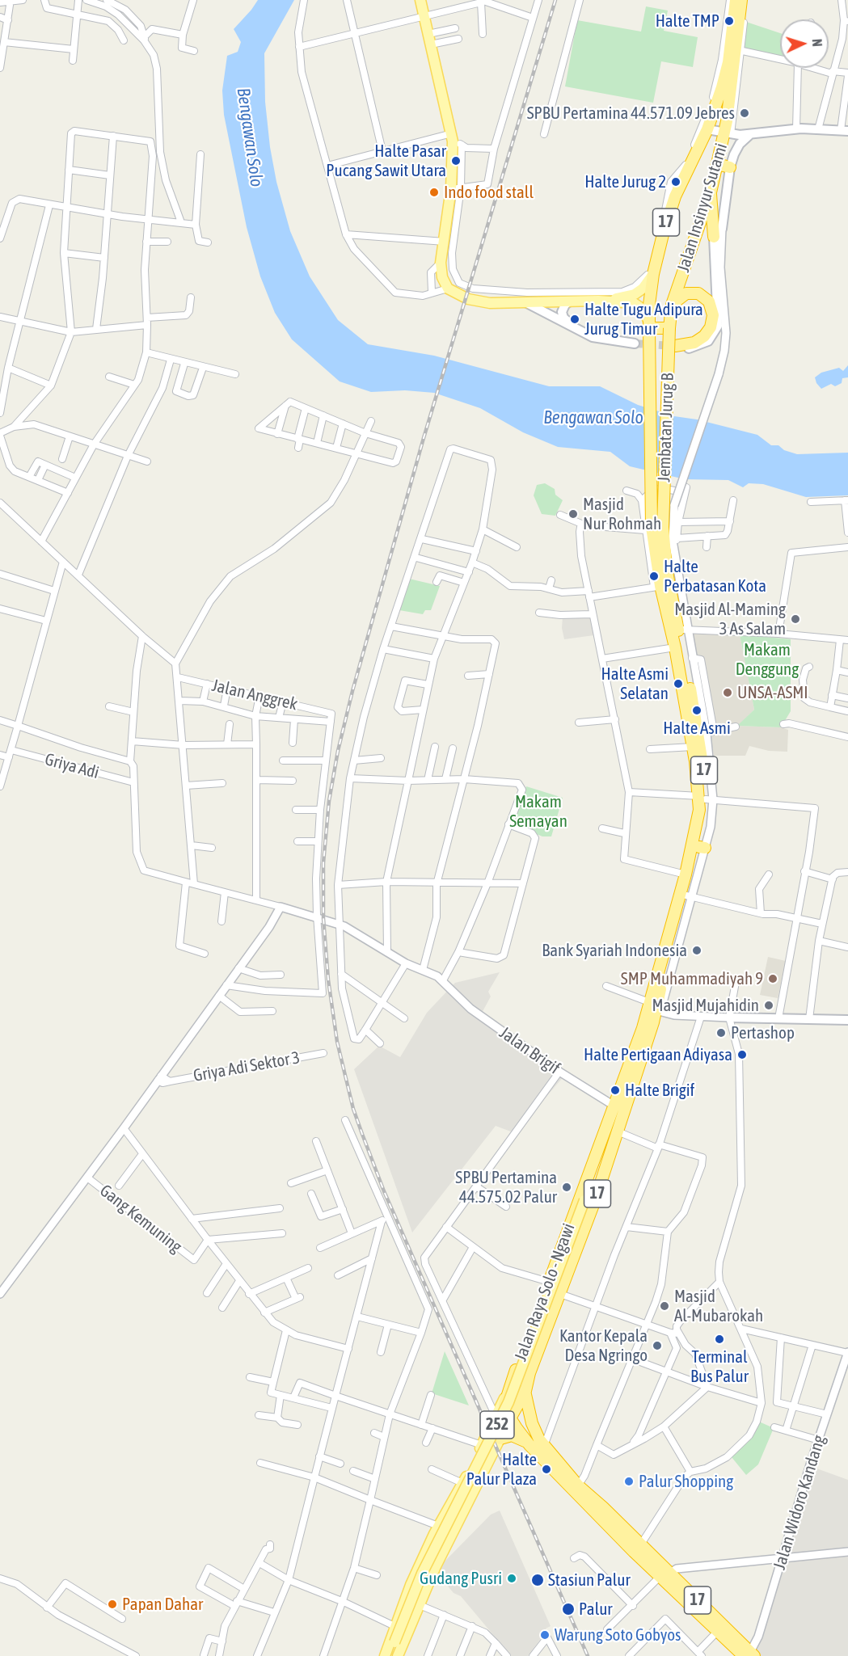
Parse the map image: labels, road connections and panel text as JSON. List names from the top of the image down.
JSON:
{
  "streets": {
    "highway": [
      "Jalan Insinyur Sutami",
      "17",
      "Jembatan Jurug B",
      "Jalan Raya Solo - Ngawi"
    ],
    "main road": ["252"],
    "street": [
      "Jalan Anggrek",
      "Griya Adi",
      "Jalan Brigif",
      "Griya Adi Sektor 3",
      "Gang Kemuning",
      "Jalan Widoro Kandang"
    ]
  },
  "crossings": [
    ["Jalan Insinyur Sutami", "17"],
    ["Jalan Insinyur Sutami", "Jembatan Jurug B"],
    ["17", "Jembatan Jurug B"],
    ["17", "Jalan Raya Solo - Ngawi"],
    ["17", "252"],
    ["Jembatan Jurug B", "Jalan Raya Solo - Ngawi"],
    ["Jalan Brigif", "Jalan Raya Solo - Ngawi"],
    ["Jalan Raya Solo - Ngawi", "252"],
    ["Jalan Raya Solo - Ngawi", "Jalan Widoro Kandang"]
  ],
  "water": ["Bengawan Solo"],
  "parks": ["Makam Denggung", "Makam Semayan"],
  "places": [
    "Halte TMP",
    "SPBU Pertamina 44.571.09 Jebres",
    "Halte Pasar Pucang Sawit Utara",
    "Halte Jurug 2",
    "Indo food stall",
    "Halte Tugu Adipura Jurug Timur",
    "Masjid Nur Rohmah",
    "Halte Perbatasan Kota",
    "Masjid Al-Maming 3 As Salam",
    "Halte Asmi Selatan",
    "UNSA-ASMI",
    "Halte Asmi",
    "Bank Syariah Indonesia",
    "SMP Muhammadiyah 9",
    "Masjid Mujahidin",
    "Pertashop",
    "Halte Pertigaan Adiyasa",
    "Halte Brigif",
    "SPBU Pertamina 44.575.02 Palur",
    "Masjid Al-Mubarokah",
    "Terminal Bus Palur",
    "Kantor Kepala Desa Ngringo",
    "Halte Palur Plaza",
    "Palur Shopping",
    "Gudang Pusri",
    "Stasiun Palur",
    "Papan Dahar",
    "Palur",
    "Warung Soto Gobyos"
  ],
  "north": "right"
}
